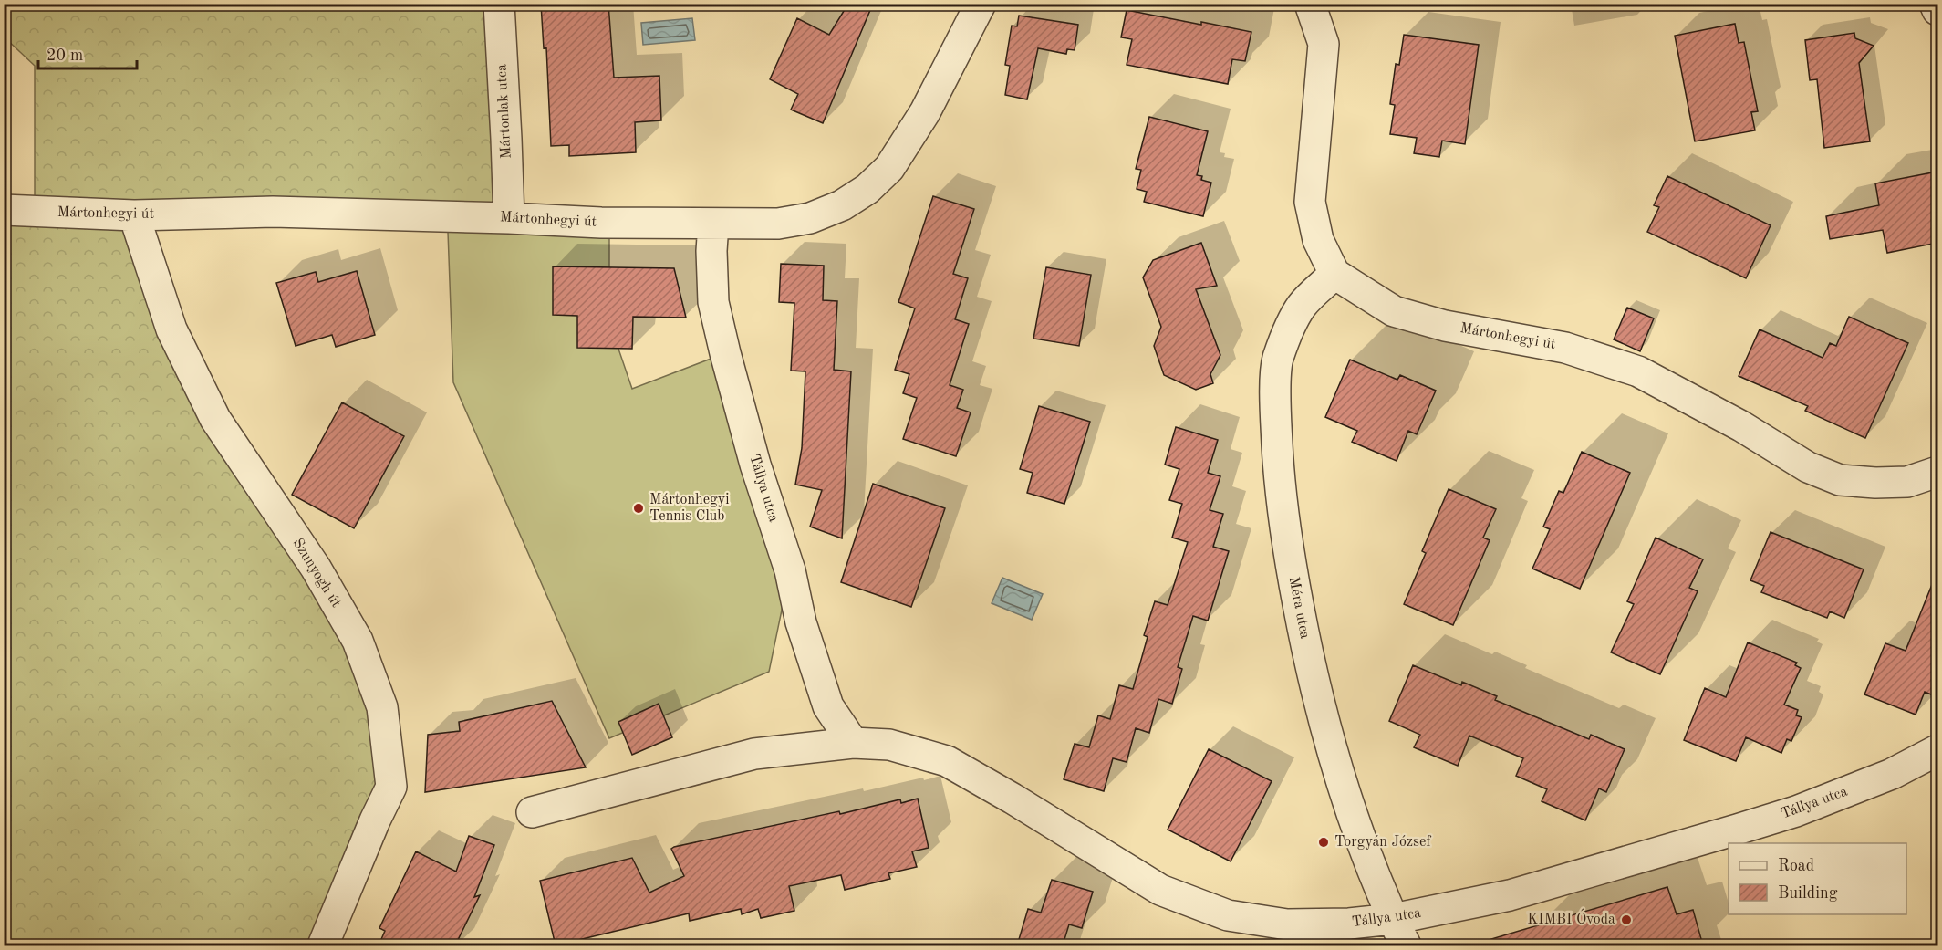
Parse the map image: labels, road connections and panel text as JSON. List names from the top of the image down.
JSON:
{
  "streets": {
    "street": [
      "Mártonlak utca",
      "Mártonhegyi út",
      "Tállya utca",
      "Szunyogh út",
      "Méra utca"
    ]
  },
  "crossings": [
    ["Mártonlak utca", "Mártonhegyi út"],
    ["Mártonhegyi út", "Tállya utca"],
    ["Mártonhegyi út", "Szunyogh út"],
    ["Mártonhegyi út", "Méra utca"],
    ["Tállya utca", "Méra utca"]
  ],
  "places": ["Mártonhegyi Tennis Club", "Torgyán József", "KIMBI Óvoda"],
  "legend": ["Road", "Building"],
  "scale_bar": "20 m"
}
